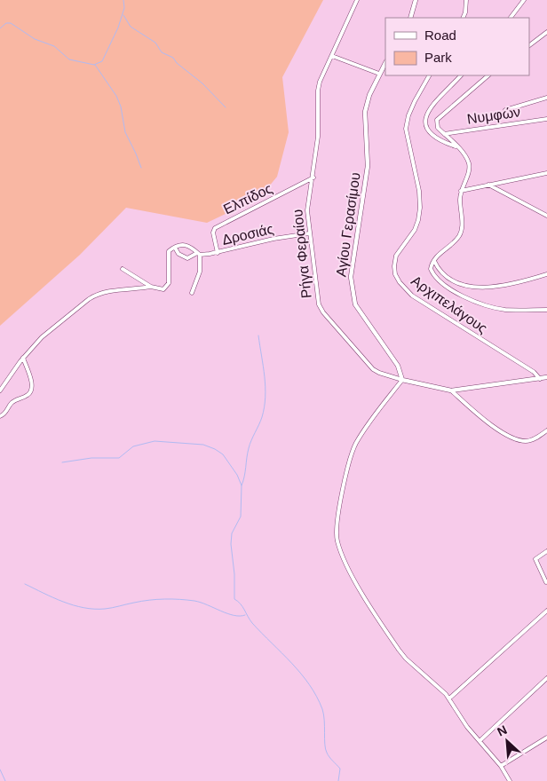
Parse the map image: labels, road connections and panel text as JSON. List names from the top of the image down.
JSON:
{
  "streets": {
    "street": [
      "Νυμφών",
      "Ελπίδος",
      "Αγίου Γερασίμου",
      "Δροσιάς",
      "Ρήγα Φεραίου",
      "Αρχιπελάγους"
    ]
  },
  "crossings": [
    ["Ελπίδος", "Δροσιάς"],
    ["Ελπίδος", "Ρήγα Φεραίου"],
    ["Αγίου Γερασίμου", "Ρήγα Φεραίου"],
    ["Δροσιάς", "Ρήγα Φεραίου"],
    ["Ρήγα Φεραίου", "Αρχιπελάγους"]
  ],
  "legend": ["Road", "Park"],
  "north": "top left"
}
